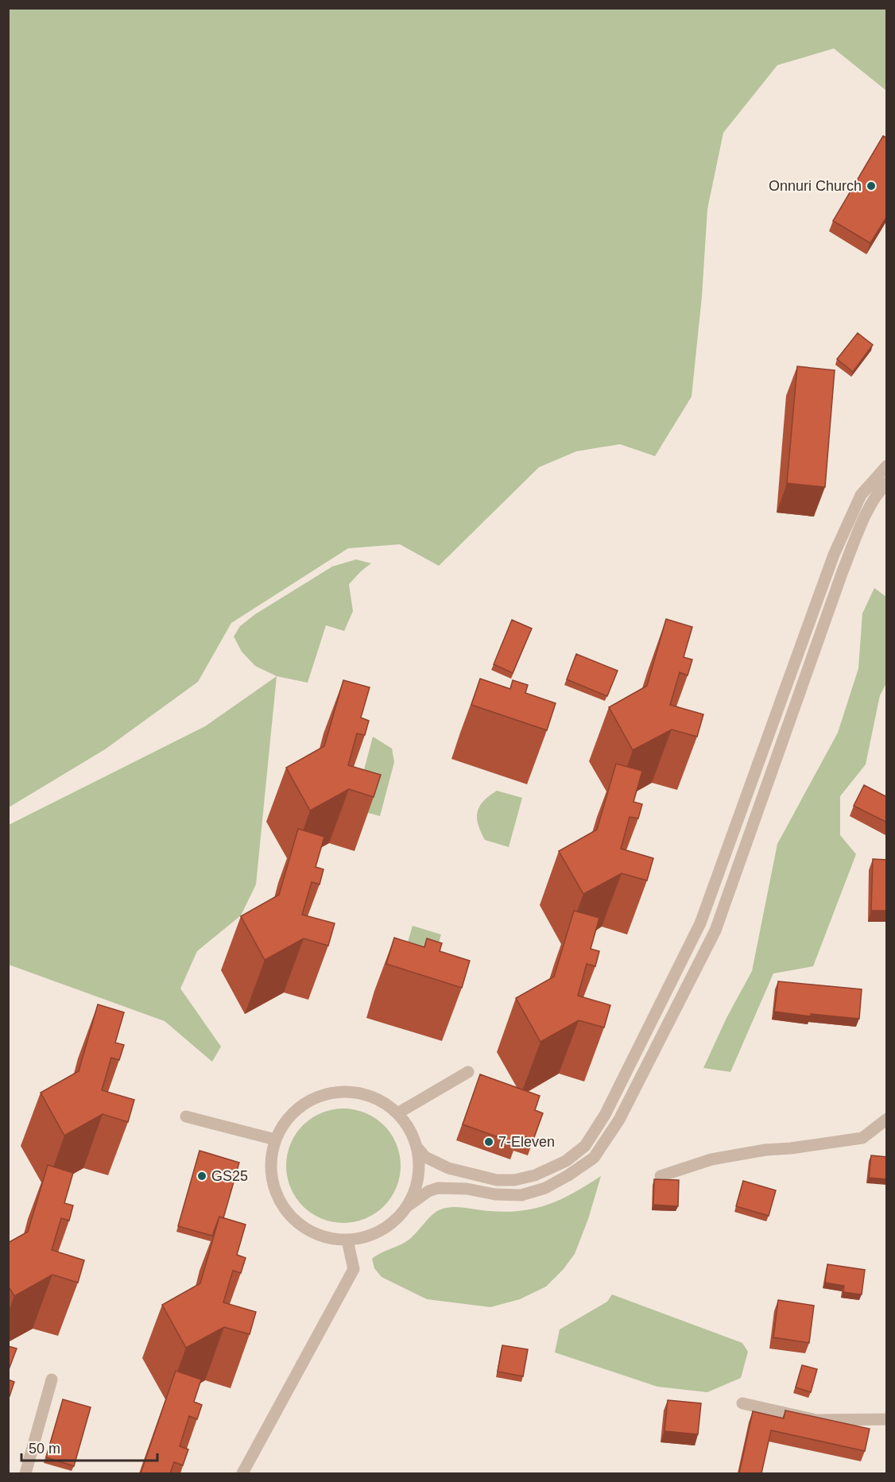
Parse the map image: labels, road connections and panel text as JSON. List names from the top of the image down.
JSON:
{
  "places": ["Onnuri Church", "7-Eleven", "GS25"],
  "scale_bar": "50 m"
}
